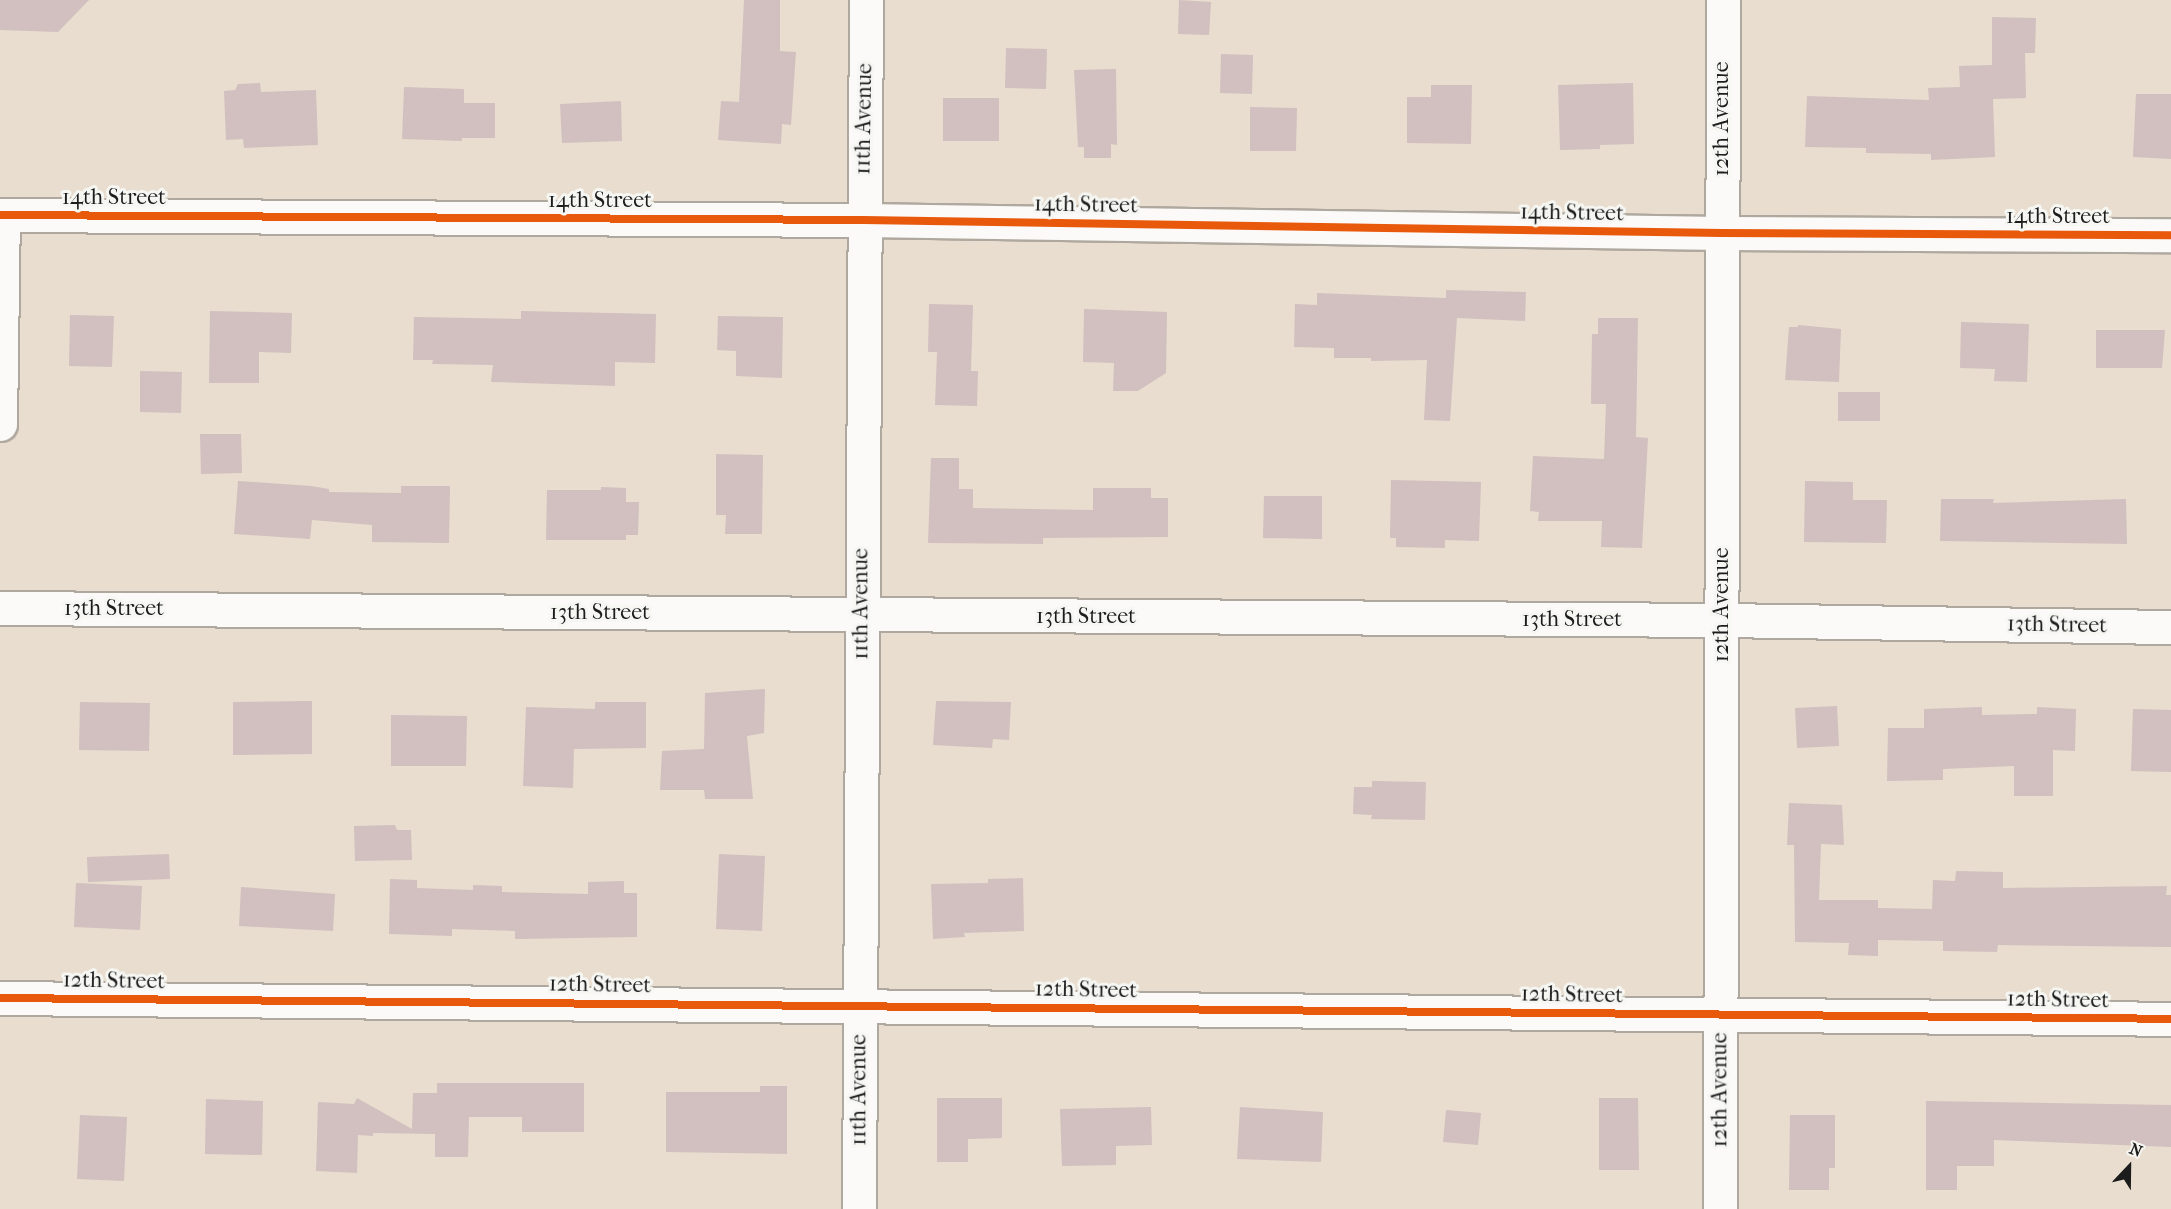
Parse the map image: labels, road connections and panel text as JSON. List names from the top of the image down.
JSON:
{
  "streets": {
    "street": [
      "11th Avenue",
      "12th Avenue",
      "14th Street",
      "13th Street",
      "12th Street"
    ]
  },
  "crossings": [
    ["11th Avenue", "14th Street"],
    ["11th Avenue", "13th Street"],
    ["11th Avenue", "12th Street"],
    ["12th Avenue", "14th Street"],
    ["12th Avenue", "13th Street"],
    ["12th Avenue", "12th Street"]
  ],
  "north": "top"
}
